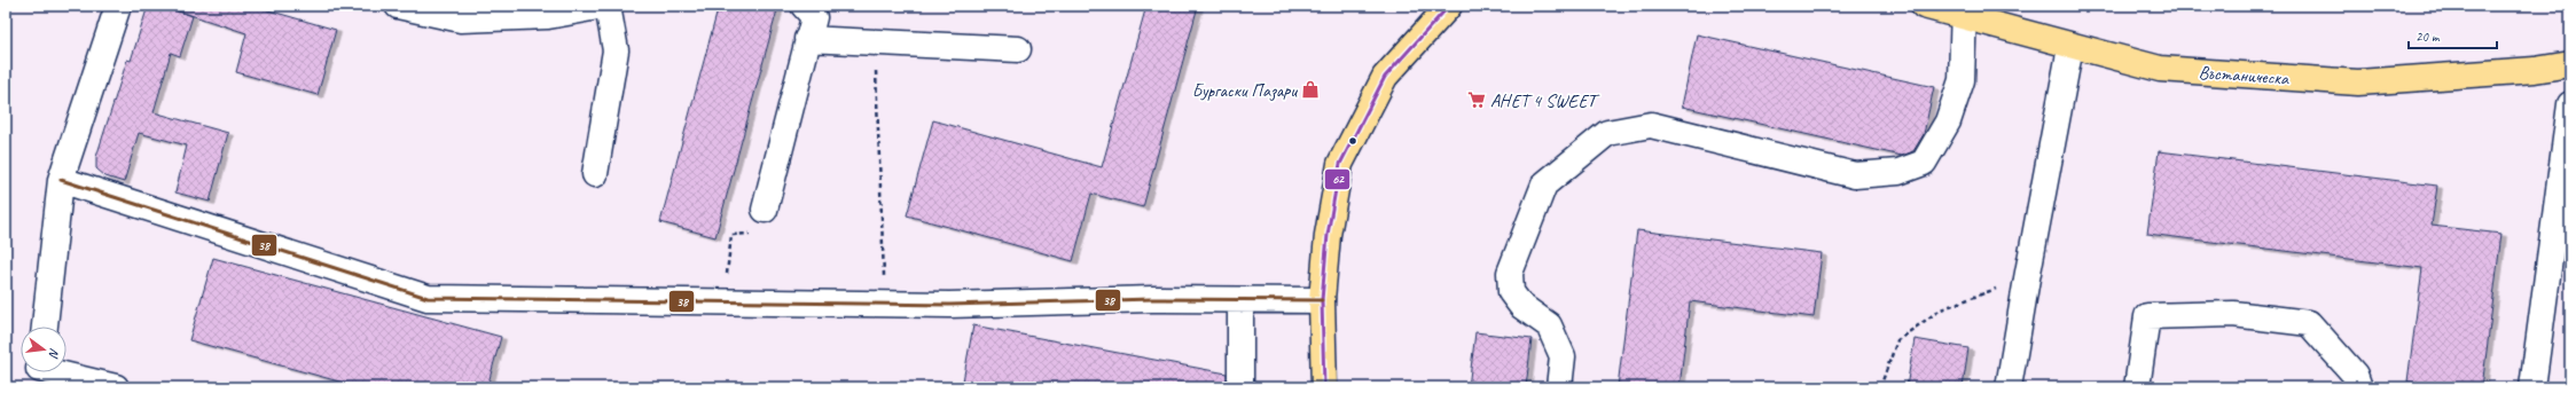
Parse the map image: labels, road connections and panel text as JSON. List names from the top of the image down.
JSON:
{
  "streets": {
    "main road": ["Въстаническа"]
  },
  "places": {
    "shop": ["Бургаски Пазари"],
    "supermarket": ["АНЕТ 4 SWEET"]
  },
  "lines": ["transit line 62", "transit line 38"],
  "scale_bar": "20 m",
  "north": "right"
}
